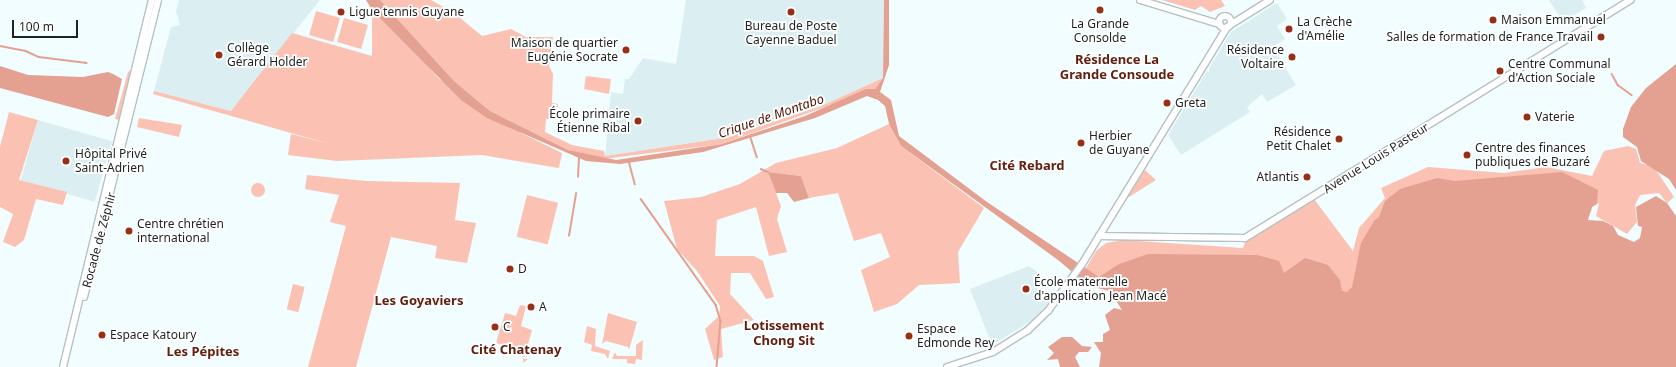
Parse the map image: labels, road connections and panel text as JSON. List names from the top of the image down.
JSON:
{
  "streets": {
    "main road": ["Avenue Louis Pasteur", "Rocade de Zéphir"]
  },
  "districts": [
    "Résidence La Grande Consoude",
    "Cité Rebard",
    "Les Goyaviers",
    "Lotissement Chong Sit",
    "Cité Chatenay",
    "Les Pépites"
  ],
  "water": ["Crique de Montabo"],
  "places": [
    "La Grande Consolde",
    "Ligue tennis Guyane",
    "Bureau de Poste Cayenne Baduel",
    "Maison Emmanuel",
    "La Crèche d'Amélie",
    "Salles de formation de France Travail",
    "Maison de quartier Eugénie Socrate",
    "Collège Gérard Holder",
    "Résidence Voltaire",
    "Centre Communal d'Action Sociale",
    "Greta",
    "Vaterie",
    "École primaire Étienne Ribal",
    "Résidence Petit Chalet",
    "Herbier de Guyane",
    "Centre des finances publiques de Buzaré",
    "Hôpital Privé Saint-Adrien",
    "Atlantis",
    "Centre chrétien international",
    "D",
    "École maternelle d'application Jean Macé",
    "A",
    "C",
    "Espace Katoury",
    "Espace Edmonde Rey"
  ],
  "scale_bar": "100 m"
}
